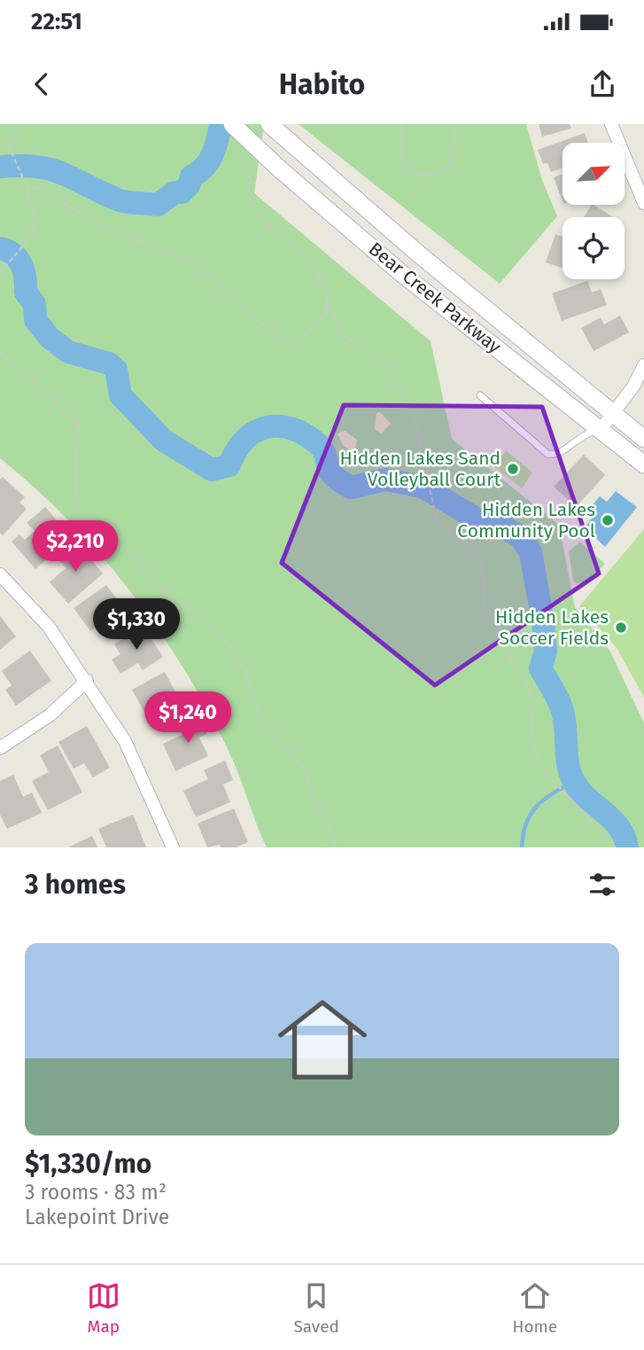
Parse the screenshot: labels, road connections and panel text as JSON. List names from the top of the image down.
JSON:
{
  "streets": {
    "main road": ["Bear Creek Parkway"]
  },
  "places": ["Hidden Lakes Sand Volleyball Court", "Hidden Lakes Community Pool", "Hidden Lakes Soccer Fields"],
  "north": "top right",
  "page": {
    "status": "22:51",
    "header": "Habito",
    "price": ["$2,210", "$1,330", "$1,240"],
    "heading": "3 homes",
    "list": [
      {
        "name": "$1,330/mo",
        "note": "3 rooms · 83 m² · Lakepoint Drive"
      }
    ],
    "tabs": ["Map", "Saved", "Home"]
  }
}
